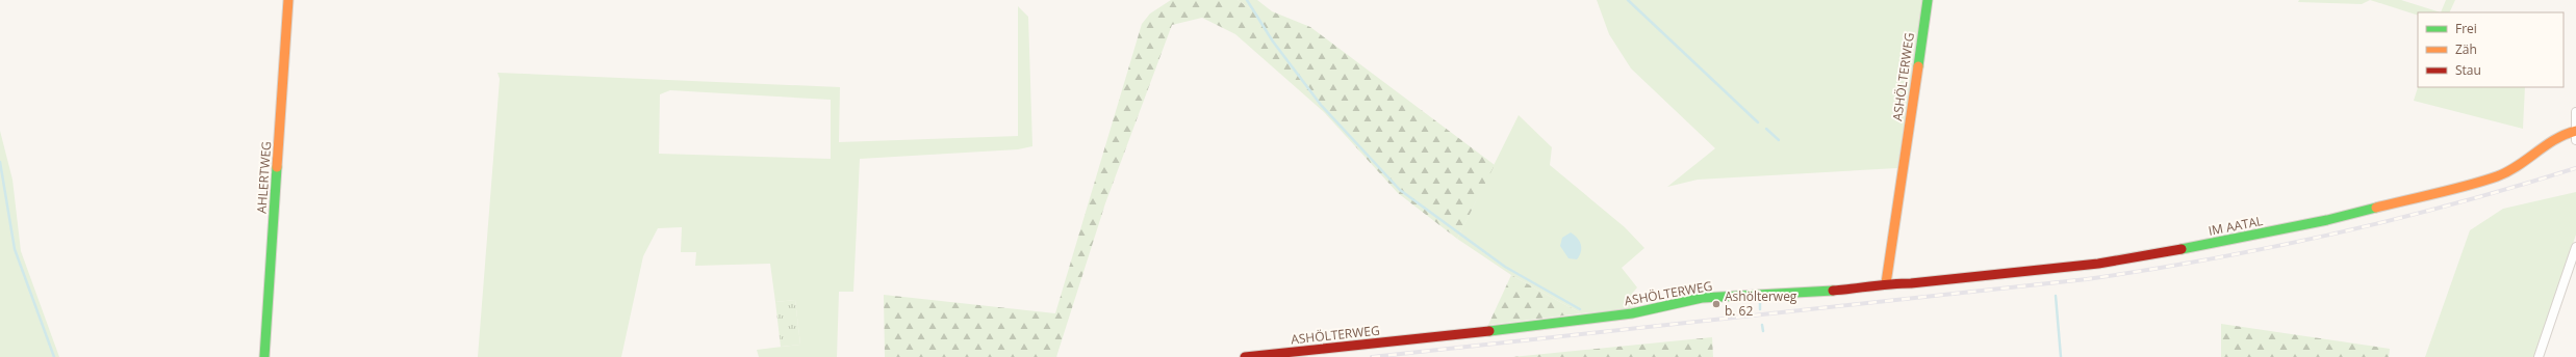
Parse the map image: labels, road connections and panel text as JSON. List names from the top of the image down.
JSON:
{
  "streets": {
    "street": ["ASHÖLTERWEG", "AHLERTWEG", "IM AATAL"]
  },
  "crossings": [
    ["ASHÖLTERWEG", "IM AATAL"]
  ],
  "places": ["Ashölterweg b. 62"],
  "legend": ["Frei", "Zäh", "Stau"]
}
